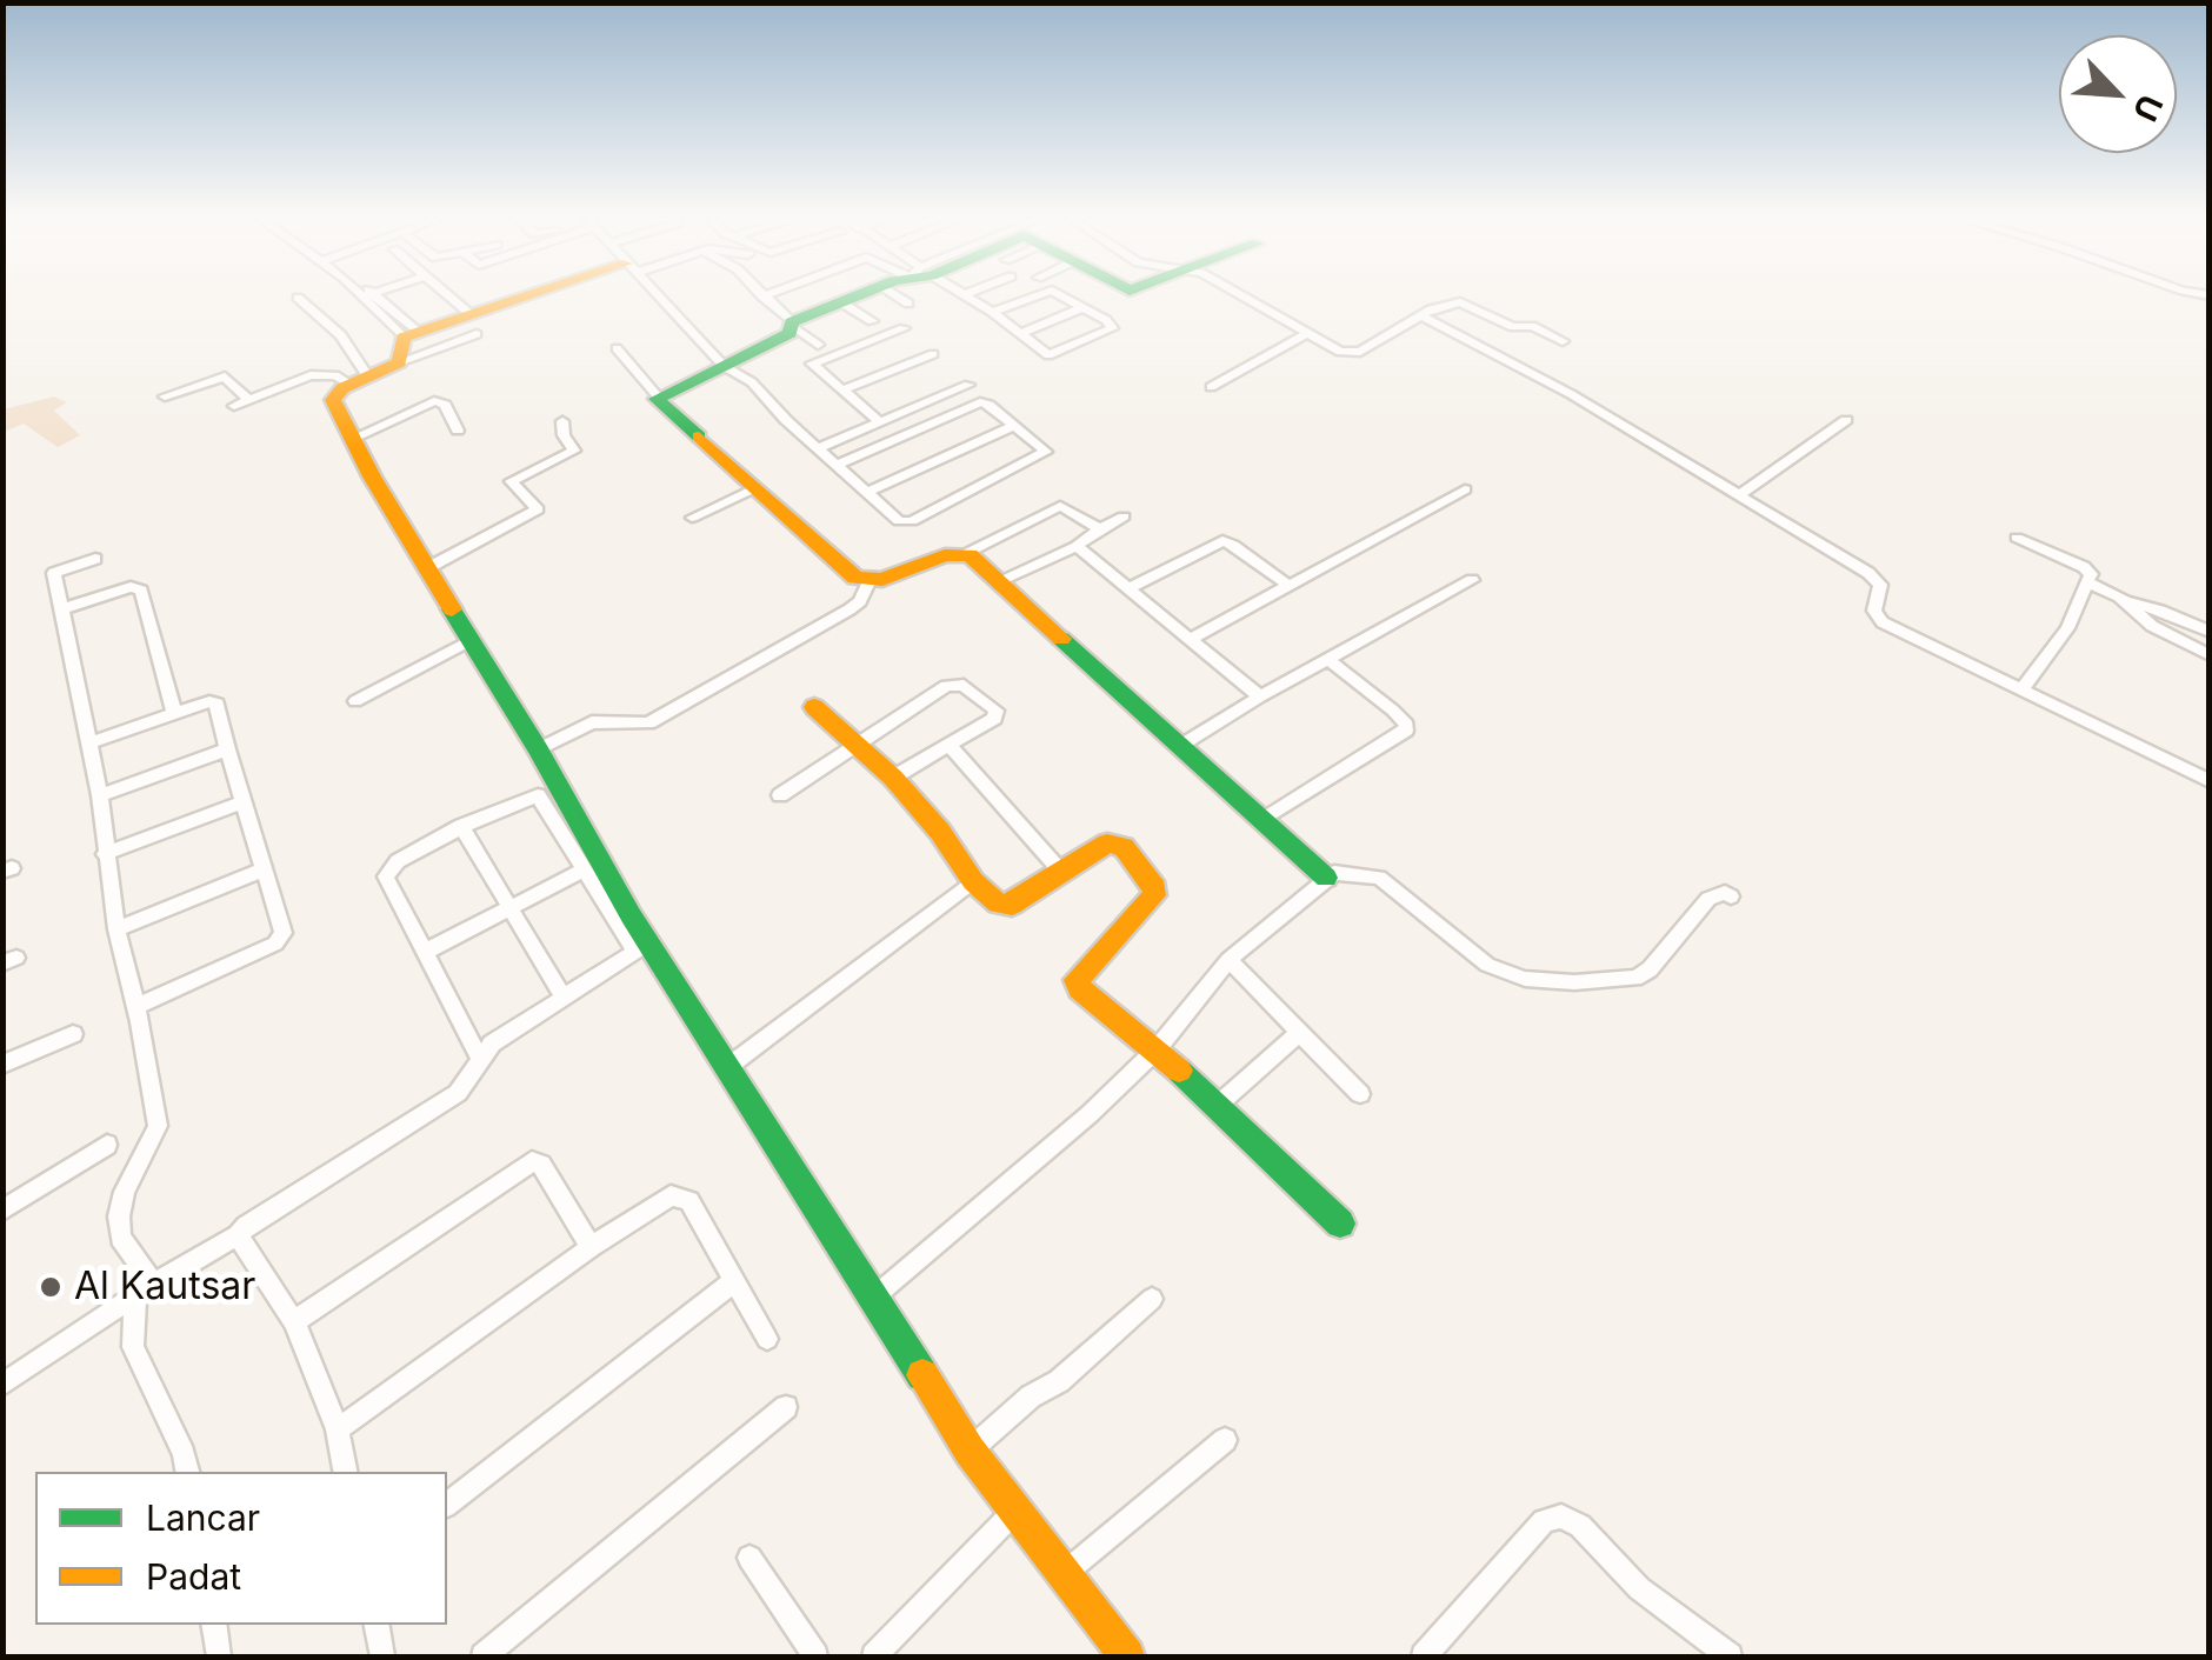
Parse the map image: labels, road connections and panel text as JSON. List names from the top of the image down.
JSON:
{
  "places": ["Al Kautsar"],
  "legend": ["Lancar", "Padat"],
  "north": "bottom right"
}
